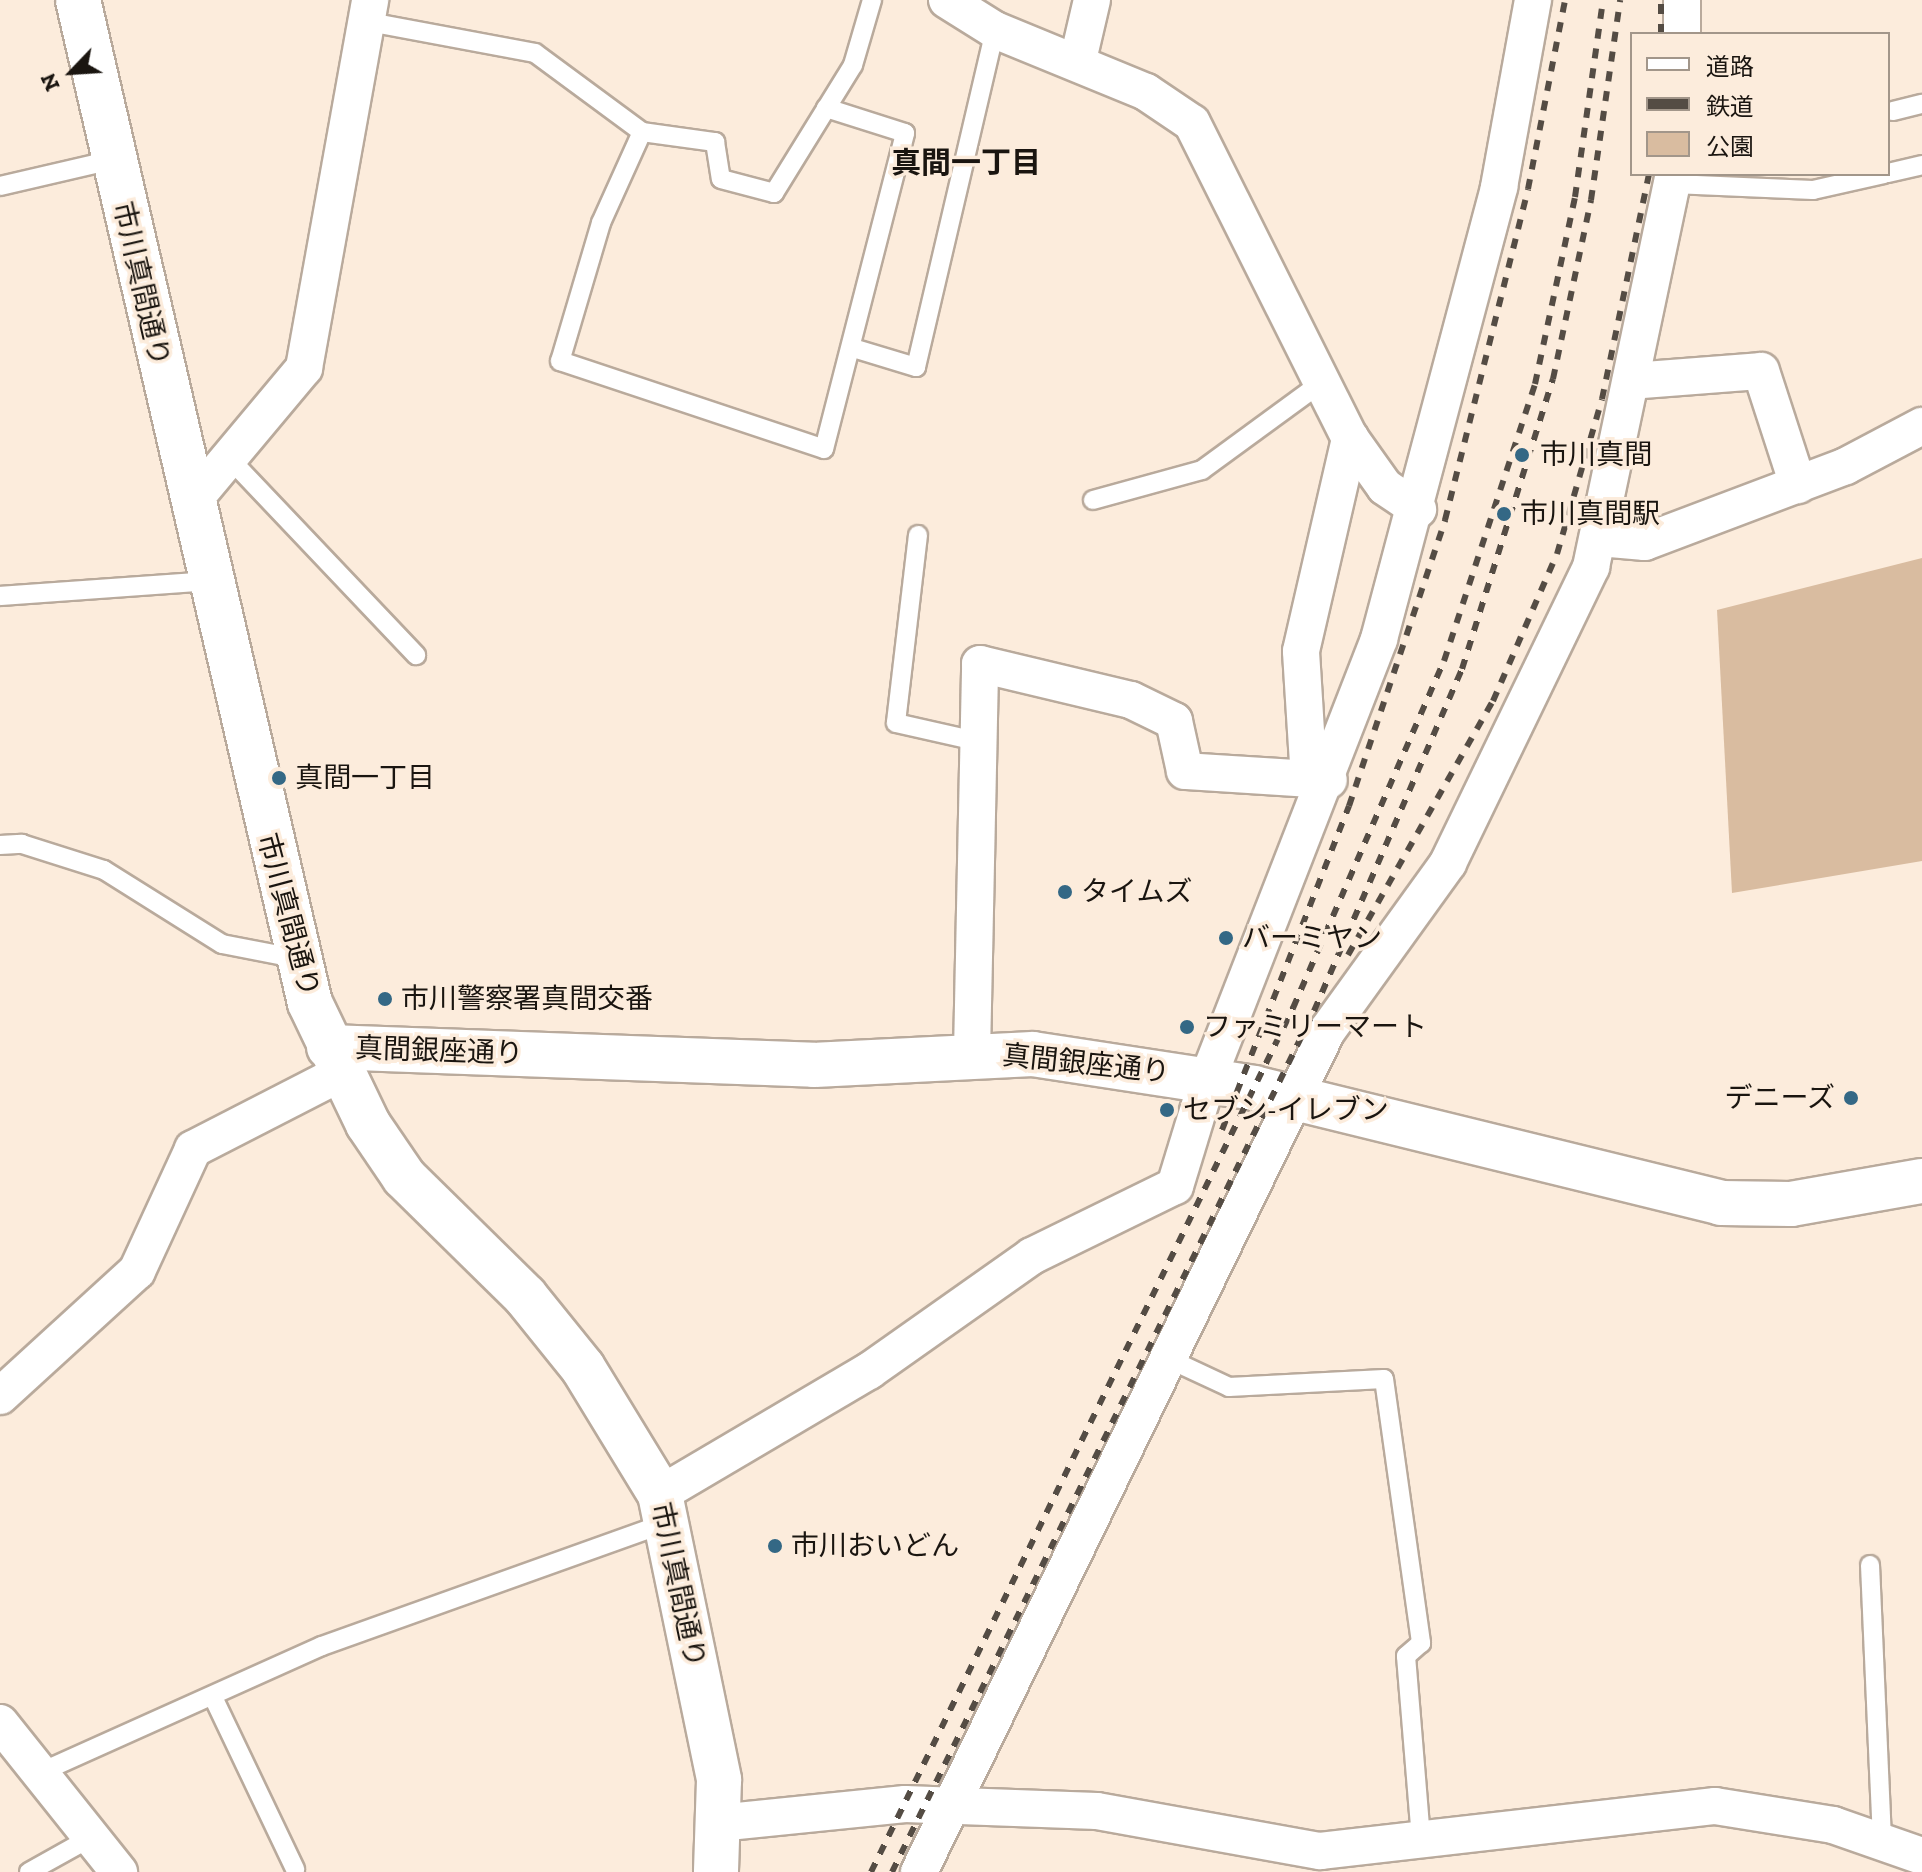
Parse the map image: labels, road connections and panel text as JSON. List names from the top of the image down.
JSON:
{
  "streets": {
    "street": ["市川真間通り", "真間銀座通り"]
  },
  "crossings": [
    ["市川真間通り", "真間銀座通り"]
  ],
  "districts": ["真間一丁目"],
  "places": [
    "市川真間",
    "市川真間駅",
    "真間一丁目",
    "タイムズ",
    "バーミヤン",
    "市川警察署真間交番",
    "ファミリーマート",
    "デニーズ",
    "セブン-イレブン",
    "市川おいどん"
  ],
  "legend": ["道路", "鉄道", "公園"],
  "north": "bottom left"
}
